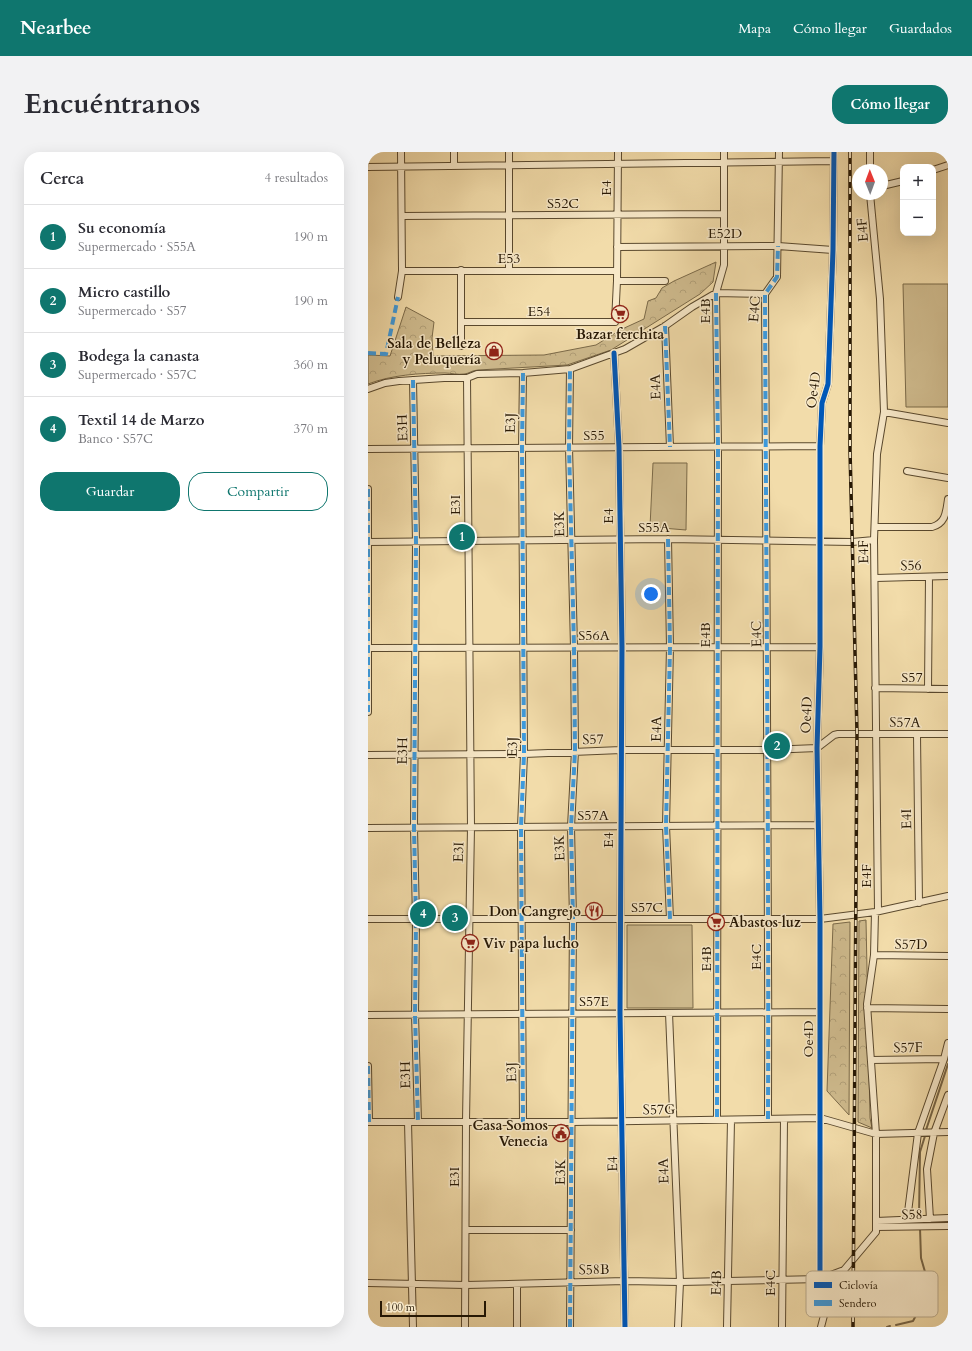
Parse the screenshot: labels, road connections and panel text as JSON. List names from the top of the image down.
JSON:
{
  "streets": {
    "street": [
      "E4",
      "S52C",
      "E4F",
      "E52D",
      "E53",
      "E4C",
      "E54",
      "E4B",
      "E4A",
      "Oe4D",
      "E3J",
      "E3H",
      "S55",
      "E3I",
      "E3K",
      "S55A",
      "S56",
      "S56A",
      "S57",
      "S57A",
      "E4I",
      "S57C",
      "S57D",
      "S57E",
      "S57F",
      "S57G",
      "S58",
      "S58B"
    ]
  },
  "crossings": [
    ["E4", "S52C"],
    ["E4", "E52D"],
    ["E4", "E53"],
    ["E4", "E54"],
    ["E4", "S55"],
    ["E4", "S55A"],
    ["E4", "S56A"],
    ["E4", "S57"],
    ["E4", "S57A"],
    ["E4", "S57C"],
    ["E4", "S57E"],
    ["E4", "S57G"],
    ["E4", "S58B"],
    ["S52C", "E4B"],
    ["E4F", "S55A"],
    ["E4F", "S56"],
    ["E4F", "S57"],
    ["E4F", "S57A"],
    ["E4F", "S57C"],
    ["E4F", "S57D"],
    ["E4F", "S57F"],
    ["E4F", "S57G"],
    ["E4F", "S58"],
    ["E52D", "E4C"],
    ["E52D", "E4B"],
    ["E52D", "Oe4D"],
    ["E4C", "S55"],
    ["E4C", "S55A"],
    ["E4C", "S56A"],
    ["E4C", "S57"],
    ["E4C", "S57A"],
    ["E4C", "S57C"],
    ["E4C", "S57E"],
    ["E4C", "S57G"],
    ["E4C", "S58B"],
    ["E4B", "S55"],
    ["E4B", "S55A"],
    ["E4B", "S56A"],
    ["E4B", "S57"],
    ["E4B", "S57A"],
    ["E4B", "S57C"],
    ["E4B", "S57E"],
    ["E4B", "S57G"],
    ["E4B", "S58B"],
    ["E4A", "S55"],
    ["E4A", "S55A"],
    ["E4A", "S56A"],
    ["E4A", "S57"],
    ["E4A", "S57A"],
    ["E4A", "S57C"],
    ["E4A", "S57E"],
    ["E4A", "S57G"],
    ["E4A", "S58B"],
    ["Oe4D", "S55"],
    ["Oe4D", "S55A"],
    ["Oe4D", "S56A"],
    ["Oe4D", "S57"],
    ["Oe4D", "S57A"],
    ["Oe4D", "S57C"],
    ["Oe4D", "S57E"],
    ["Oe4D", "S57G"],
    ["E3J", "S55"],
    ["E3J", "S55A"],
    ["E3J", "S56A"],
    ["E3J", "S57"],
    ["E3J", "S57A"],
    ["E3J", "S57C"],
    ["E3J", "S57E"],
    ["E3J", "S57G"],
    ["E3H", "S55"],
    ["E3H", "S55A"],
    ["E3H", "S56A"],
    ["E3H", "S57"],
    ["E3H", "S57A"],
    ["E3H", "S57C"],
    ["E3H", "S57E"],
    ["E3H", "S57G"],
    ["S55", "E3I"],
    ["S55", "E3K"],
    ["E3I", "S55A"],
    ["E3I", "S56A"],
    ["E3I", "S57"],
    ["E3I", "S57A"],
    ["E3I", "S57C"],
    ["E3I", "S57E"],
    ["E3I", "S57G"],
    ["E3I", "S58B"],
    ["E3K", "S55A"],
    ["E3K", "S56A"],
    ["E3K", "S57"],
    ["E3K", "S57A"],
    ["E3K", "S57C"],
    ["E3K", "S57E"],
    ["E3K", "S57G"],
    ["E3K", "S58B"],
    ["S57", "S57A"],
    ["S57A", "E4I"]
  ],
  "places": {
    "supermarket": ["Bazar ferchita", "Abastos luz", "Viv papa lucho"],
    "shop": ["Sala de Belleza y Peluquería"],
    "restaurant": ["Don Cangrejo"],
    "public building": ["Casa Somos Venecia"]
  },
  "legend": ["Ciclovía", "Sendero"],
  "scale_bar": "100 m",
  "north": "top",
  "page": {
    "header": "Nearbee",
    "nav": ["Mapa", "Cómo llegar", "Guardados"],
    "title": "Encuéntranos",
    "buttons": [
      "Cómo llegar",
      ["Guardar", "Compartir"]
    ],
    "heading": ["Cerca", "4 resultados"],
    "map_buttons": ["+", "−"],
    "list": [
      {
        "mark": "1",
        "name": "Su economía",
        "note": "Supermercado · S55A",
        "value": "190 m"
      },
      {
        "mark": "2",
        "name": "Micro castillo",
        "note": "Supermercado · S57",
        "value": "190 m"
      },
      {
        "mark": "3",
        "name": "Bodega la canasta",
        "note": "Supermercado · S57C",
        "value": "360 m"
      },
      {
        "mark": "4",
        "name": "Textil 14 de Marzo",
        "note": "Banco · S57C",
        "value": "370 m"
      }
    ],
    "pins": [
      "1",
      "2",
      "4",
      "3"
    ],
    "scale": "100 m"
  }
}
